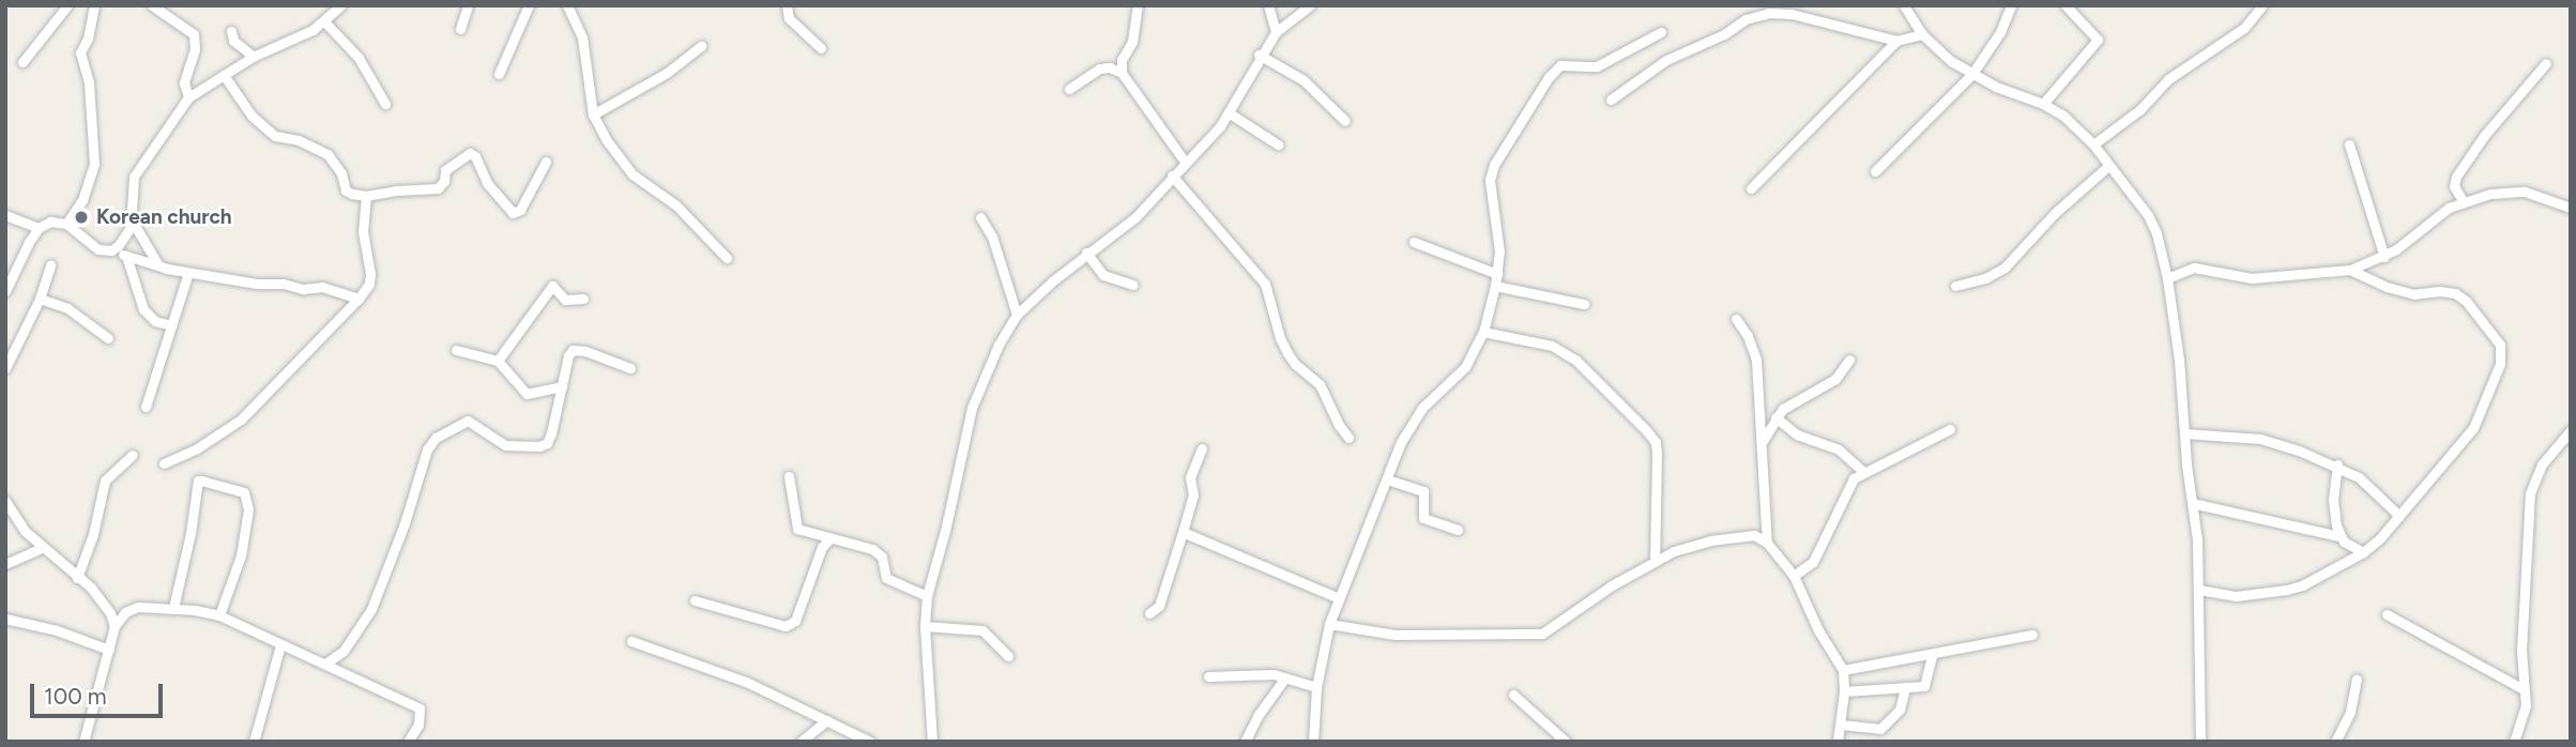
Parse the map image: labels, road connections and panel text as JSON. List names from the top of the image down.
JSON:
{
  "places": ["Korean church"],
  "scale_bar": "100 m"
}
